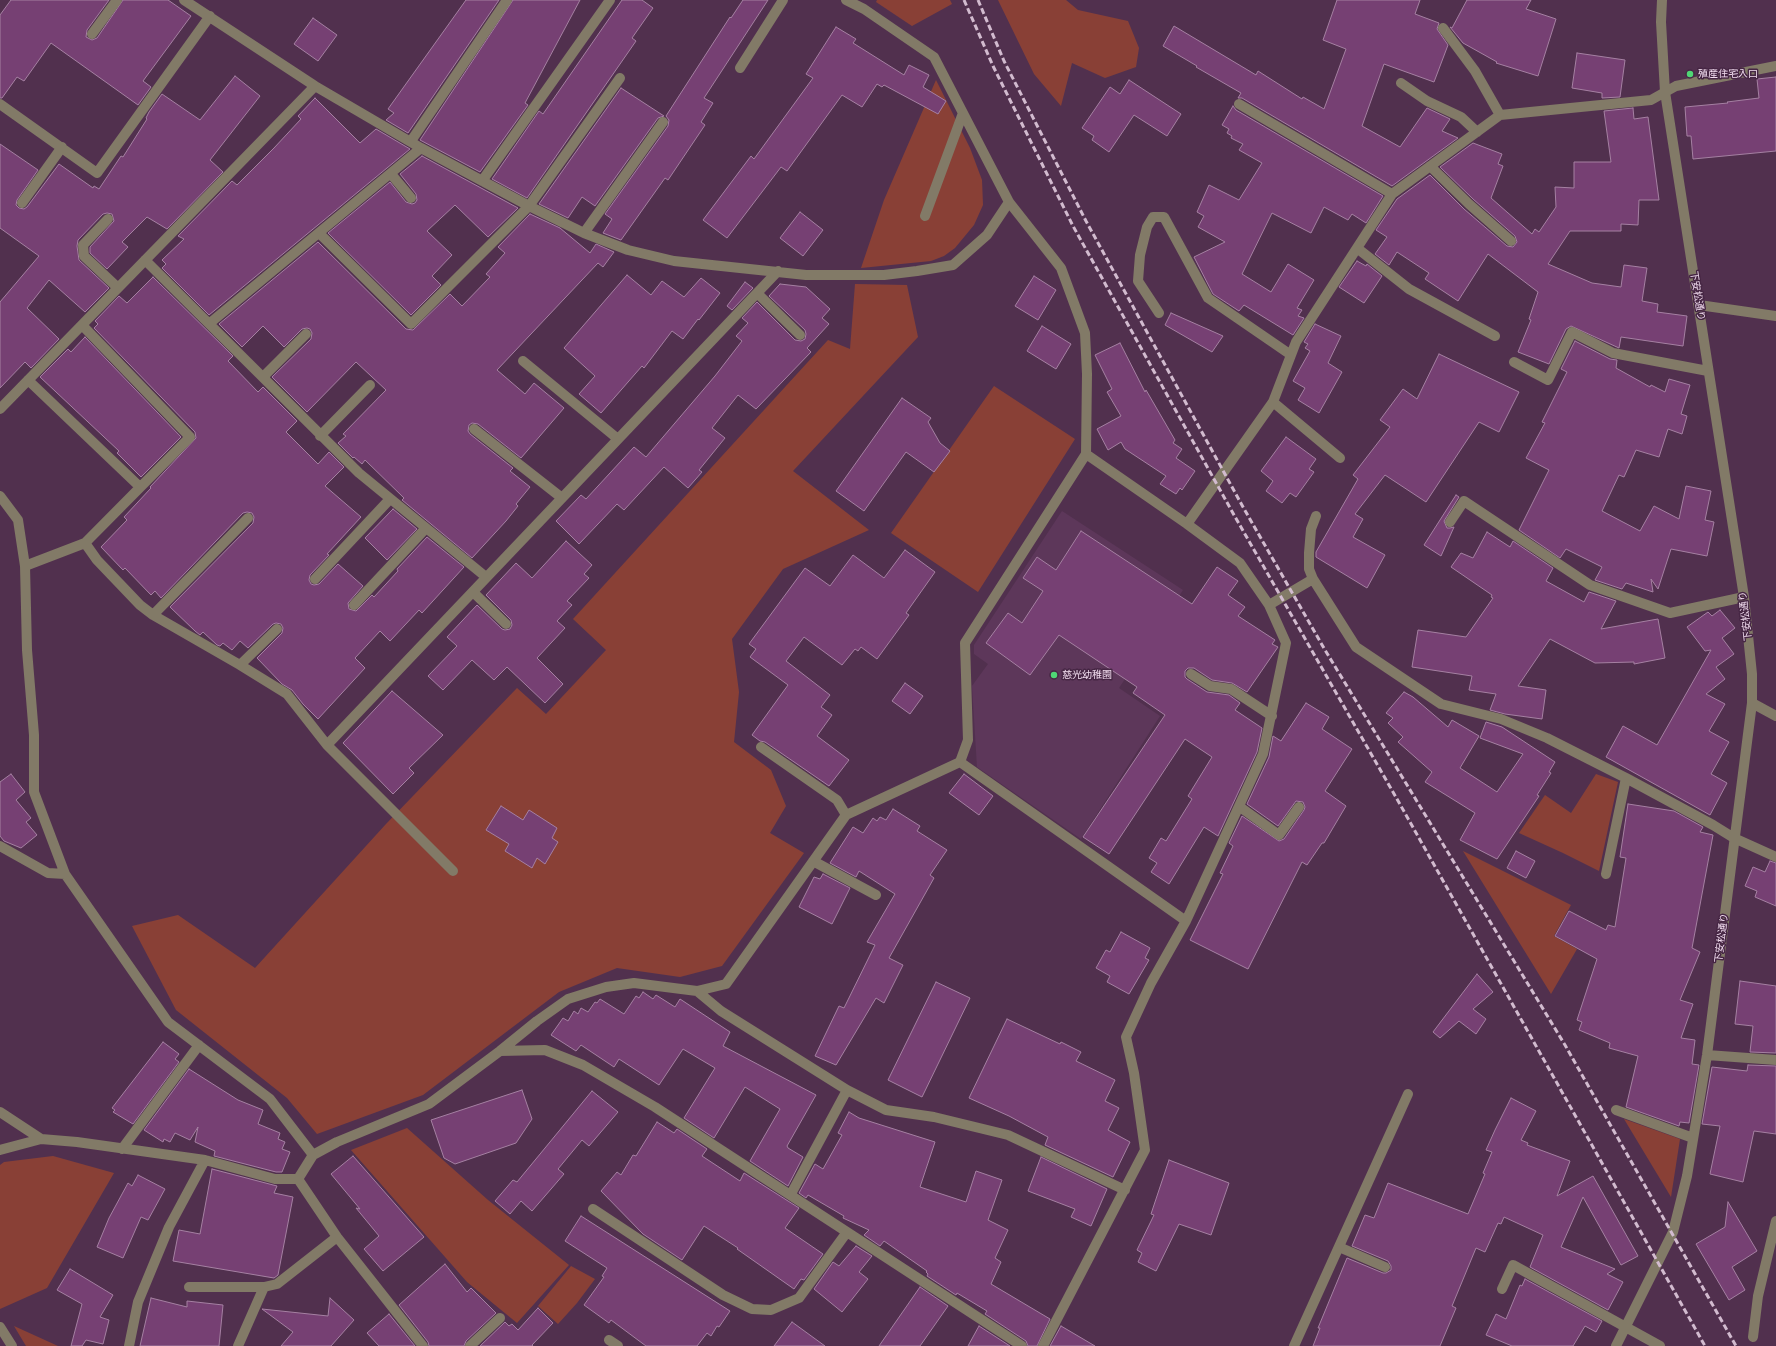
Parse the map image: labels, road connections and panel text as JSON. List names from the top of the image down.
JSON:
{
  "streets": {
    "street": ["下安松通り"]
  },
  "places": ["殖産住宅入口", "慈光幼稚園"]
}
